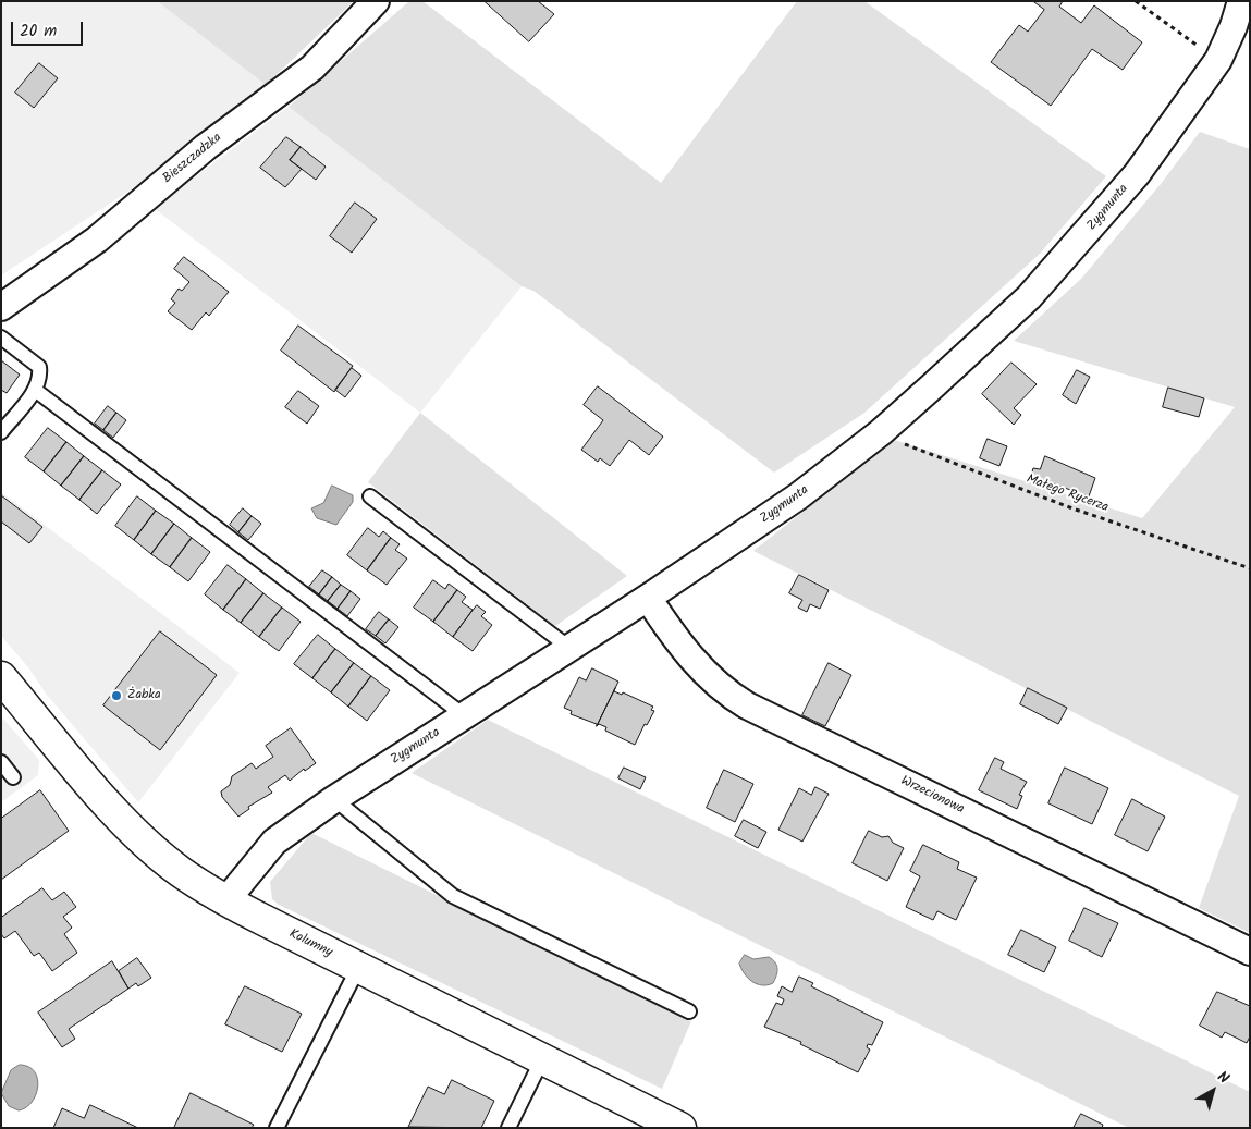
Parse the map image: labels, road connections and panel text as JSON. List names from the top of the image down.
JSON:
{
  "streets": {
    "street": [
      "Bieszczadzka",
      "Zygmunta",
      "Wrzecionowa",
      "Kolumny"
    ],
    "path": ["Małego Rycerza"]
  },
  "crossings": [
    ["Zygmunta", "Małego Rycerza"],
    ["Zygmunta", "Wrzecionowa"],
    ["Zygmunta", "Kolumny"]
  ],
  "places": ["Żabka"],
  "scale_bar": "20 m",
  "north": "top right"
}
